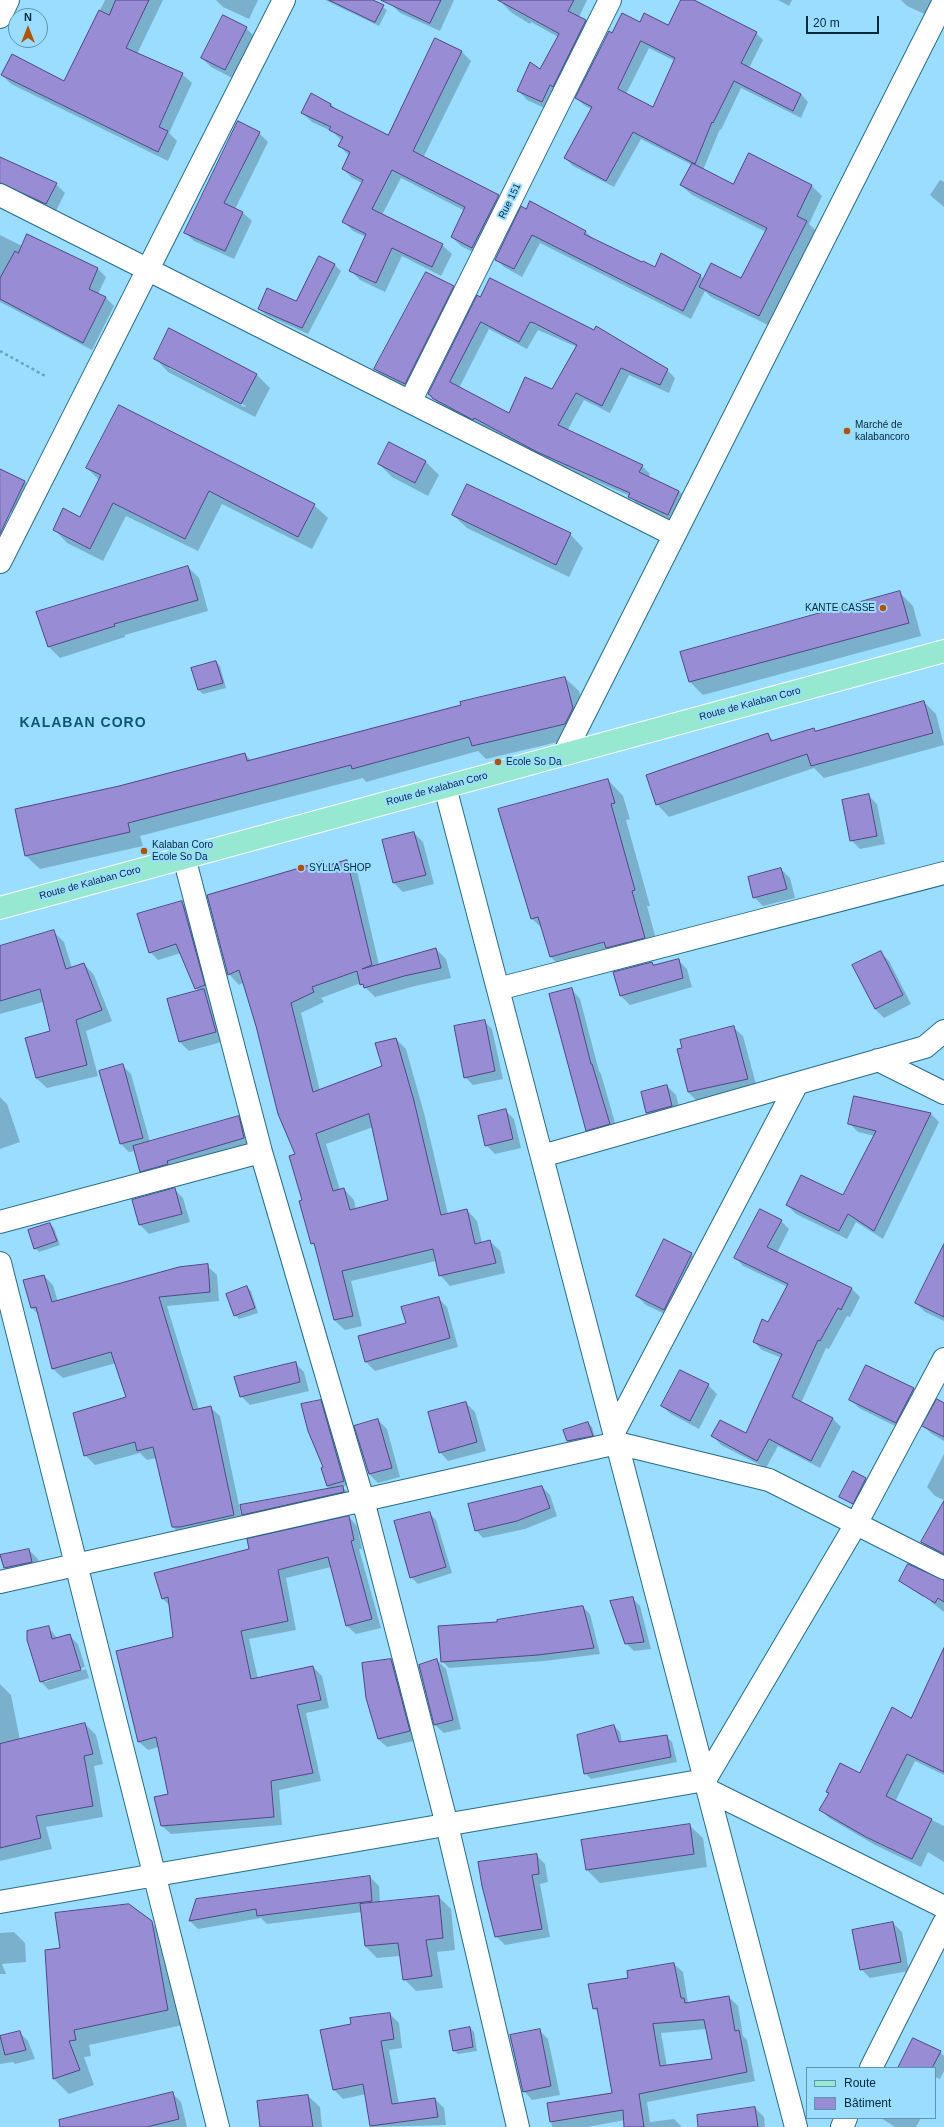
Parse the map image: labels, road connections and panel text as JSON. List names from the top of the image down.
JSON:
{
  "streets": {
    "main road": ["Route de Kalaban Coro"],
    "street": ["Rue 151"]
  },
  "districts": ["KALABAN CORO"],
  "places": [
    "Marché de kalabancoro",
    "KANTE CASSE",
    "Ecole So Da",
    "Kalaban Coro Ecole So Da",
    "SYLLA SHOP"
  ],
  "legend": ["Route", "Bâtiment"],
  "scale_bar": "20 m",
  "north": "top"
}
